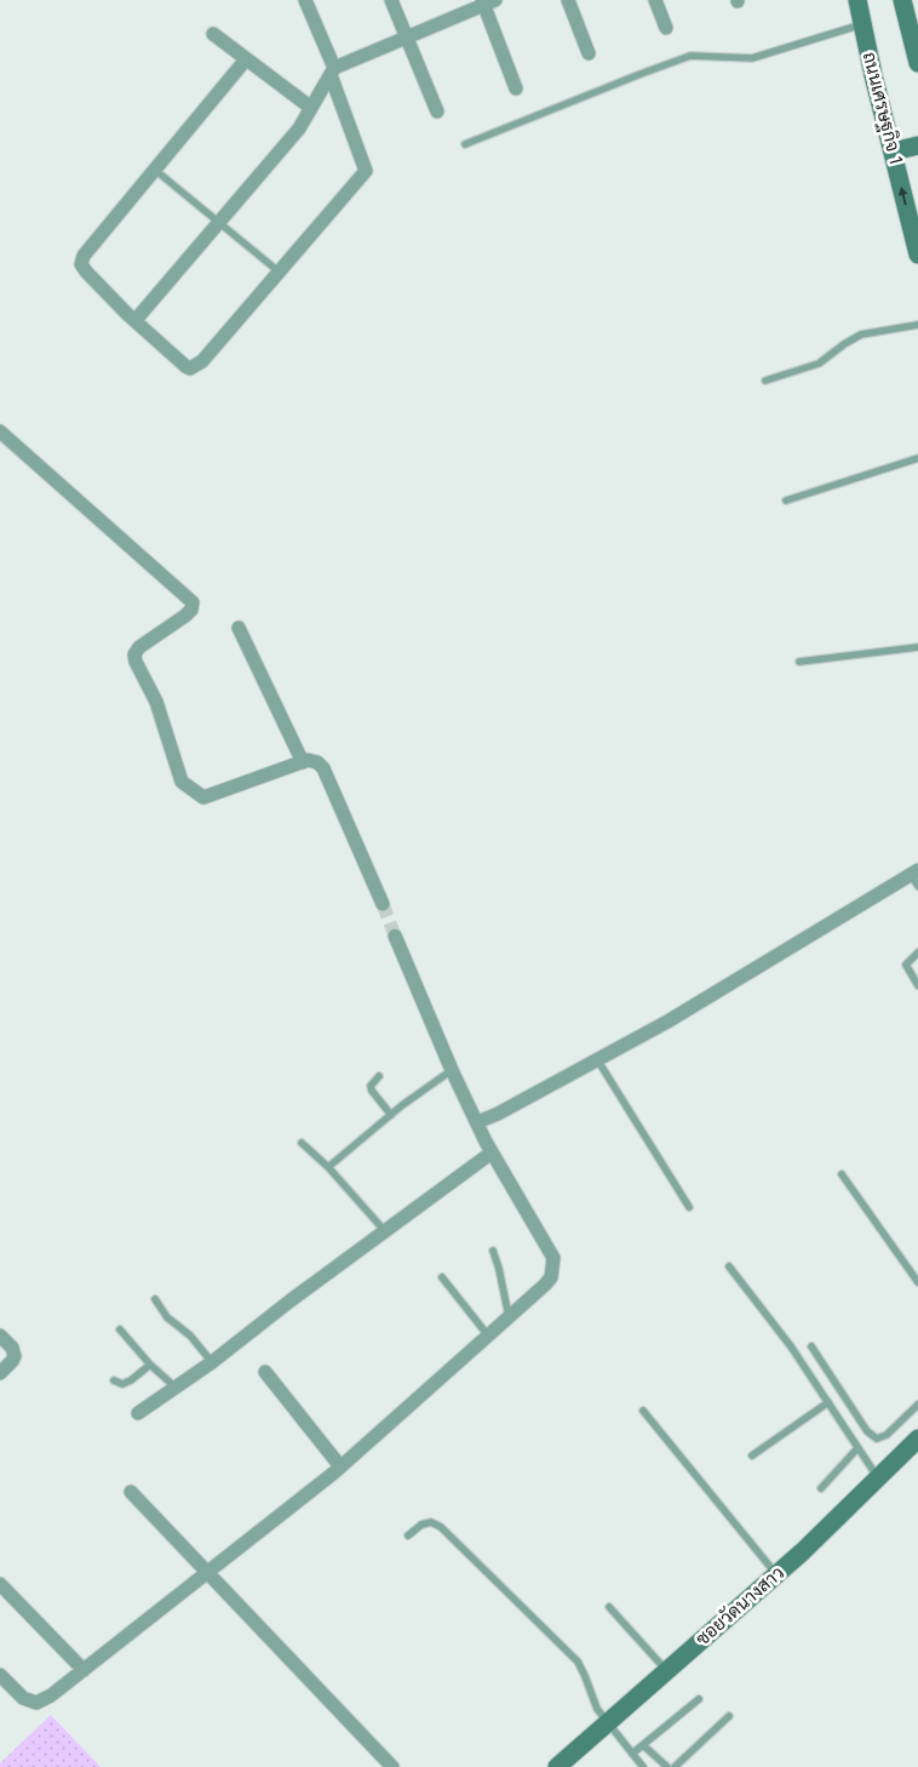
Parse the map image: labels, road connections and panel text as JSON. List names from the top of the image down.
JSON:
{
  "streets": {
    "street": ["ถนนเศรษฐกิจ 1", "ซอยวัดนางสาว"]
  },
  "one_way": ["ถนนเศรษฐกิจ 1"]
}
